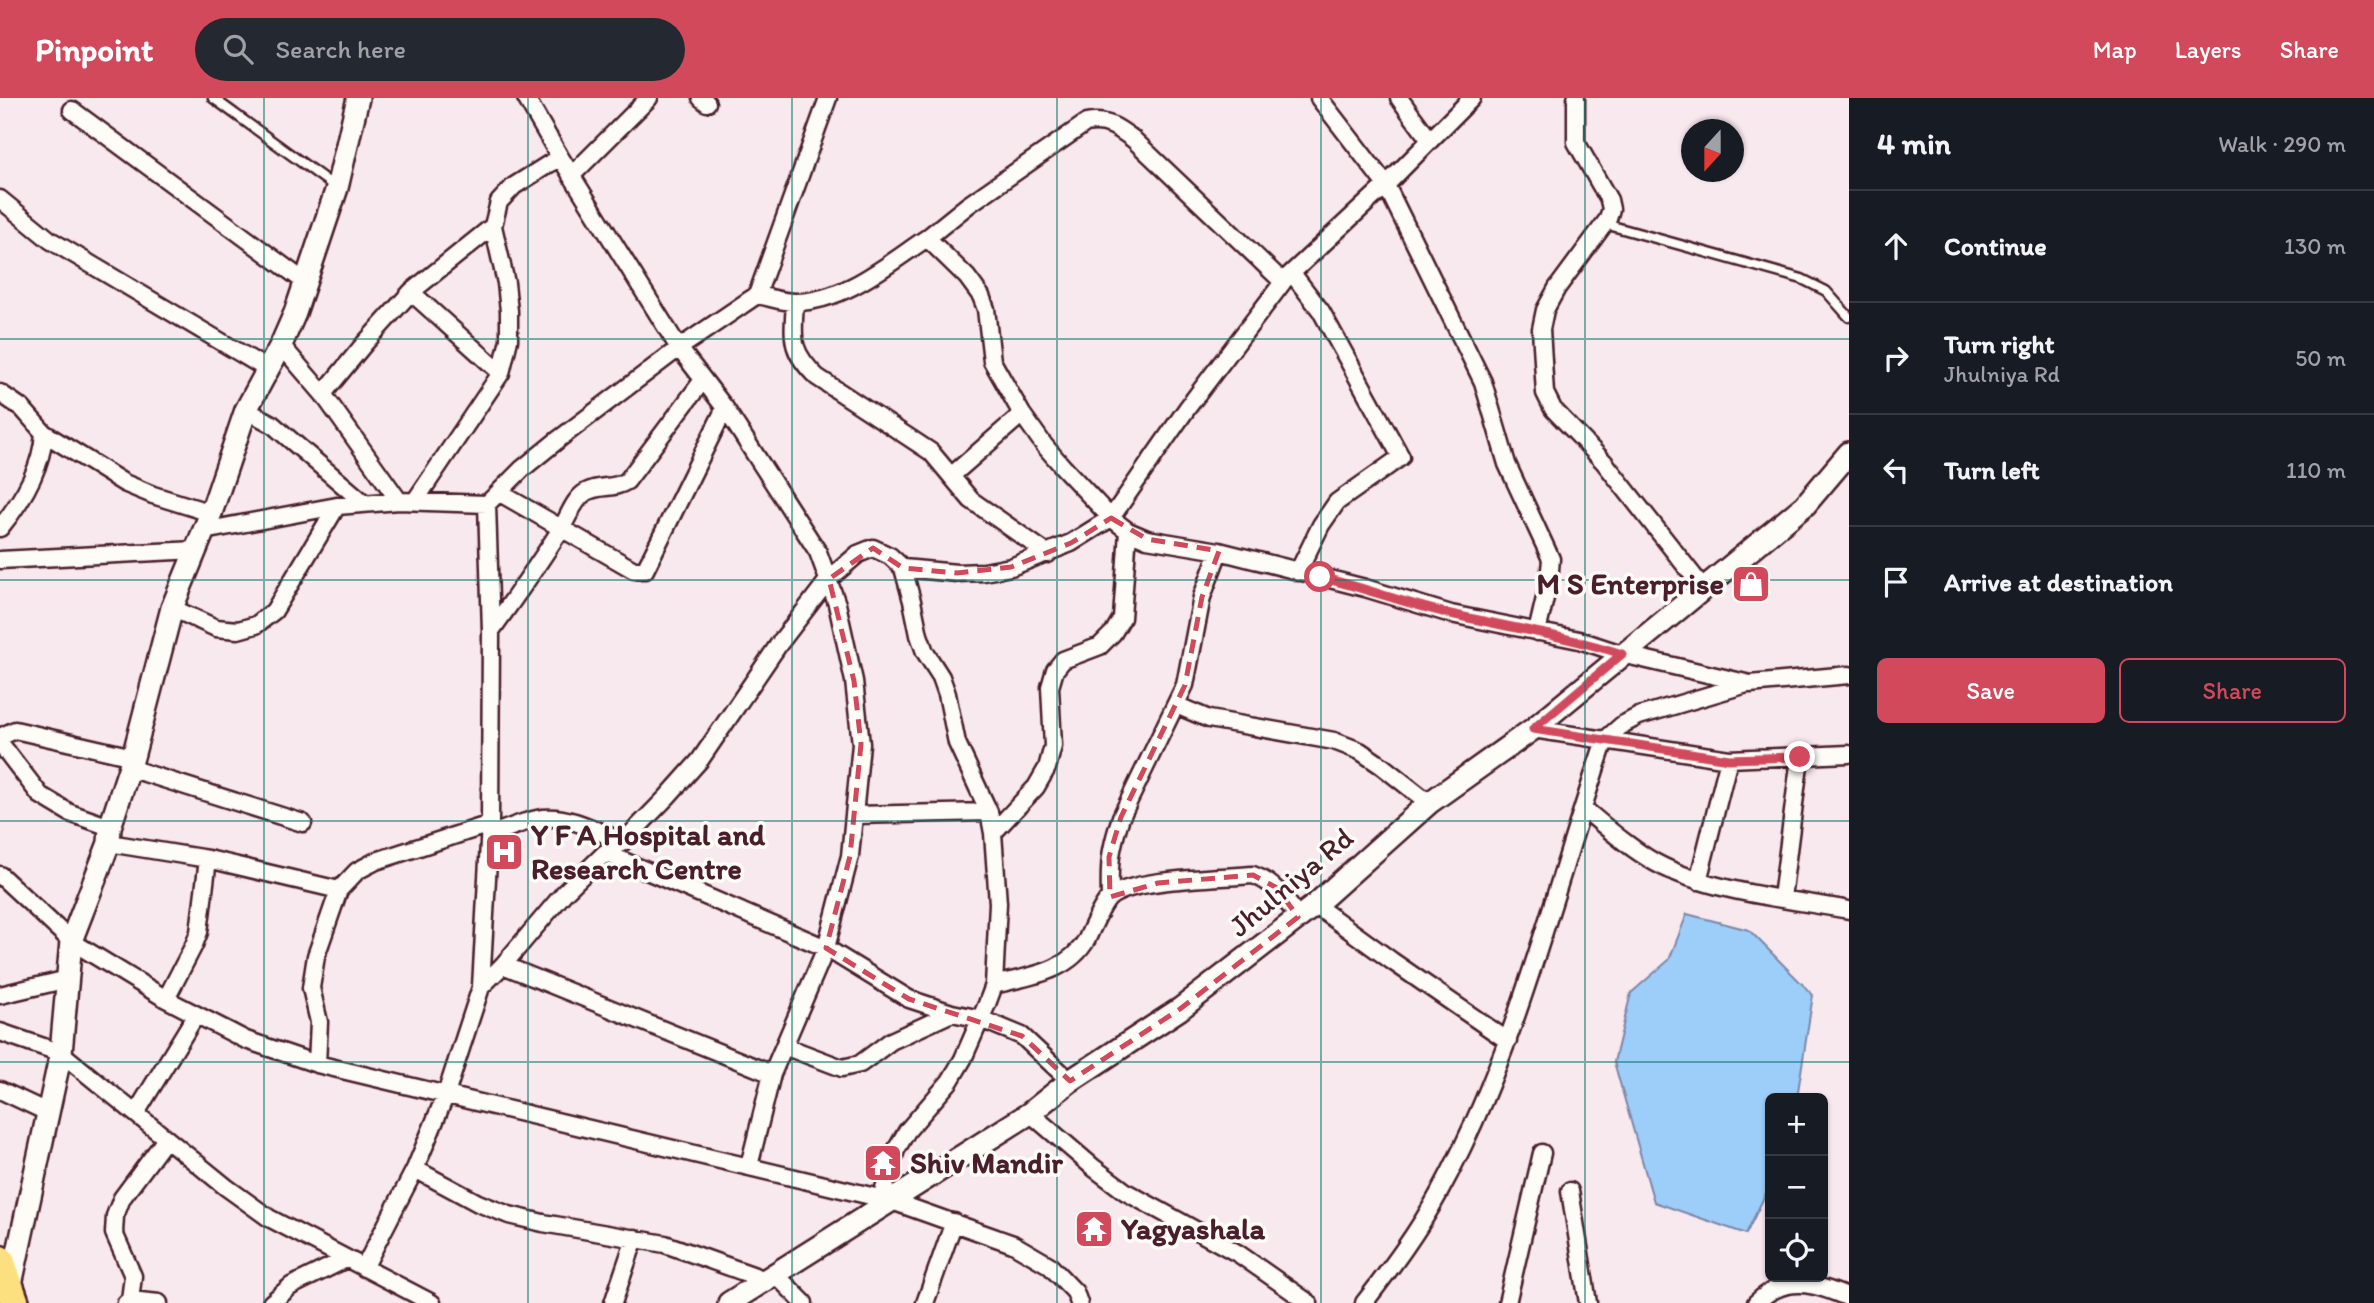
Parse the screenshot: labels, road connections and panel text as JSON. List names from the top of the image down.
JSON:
{
  "streets": {
    "street": ["Jhulniya Rd"]
  },
  "places": {
    "shop": ["M S Enterprise"],
    "hospital": ["Y F A Hospital and Research Centre"],
    "temple": ["Shiv Mandir", "Yagyashala"]
  },
  "north": "bottom",
  "page": {
    "header": "Pinpoint",
    "search": "Search here",
    "nav": ["Map", "Layers", "Share"],
    "heading": ["4 min", "Walk · 290 m"],
    "list": [
      ["Continue", "130 m"],
      ["Turn right", "Jhulniya Rd", "50 m"],
      ["Turn left", "110 m"],
      "Arrive at destination"
    ],
    "buttons": ["Save", "Share"],
    "map_buttons": ["+", "−"]
  }
}
